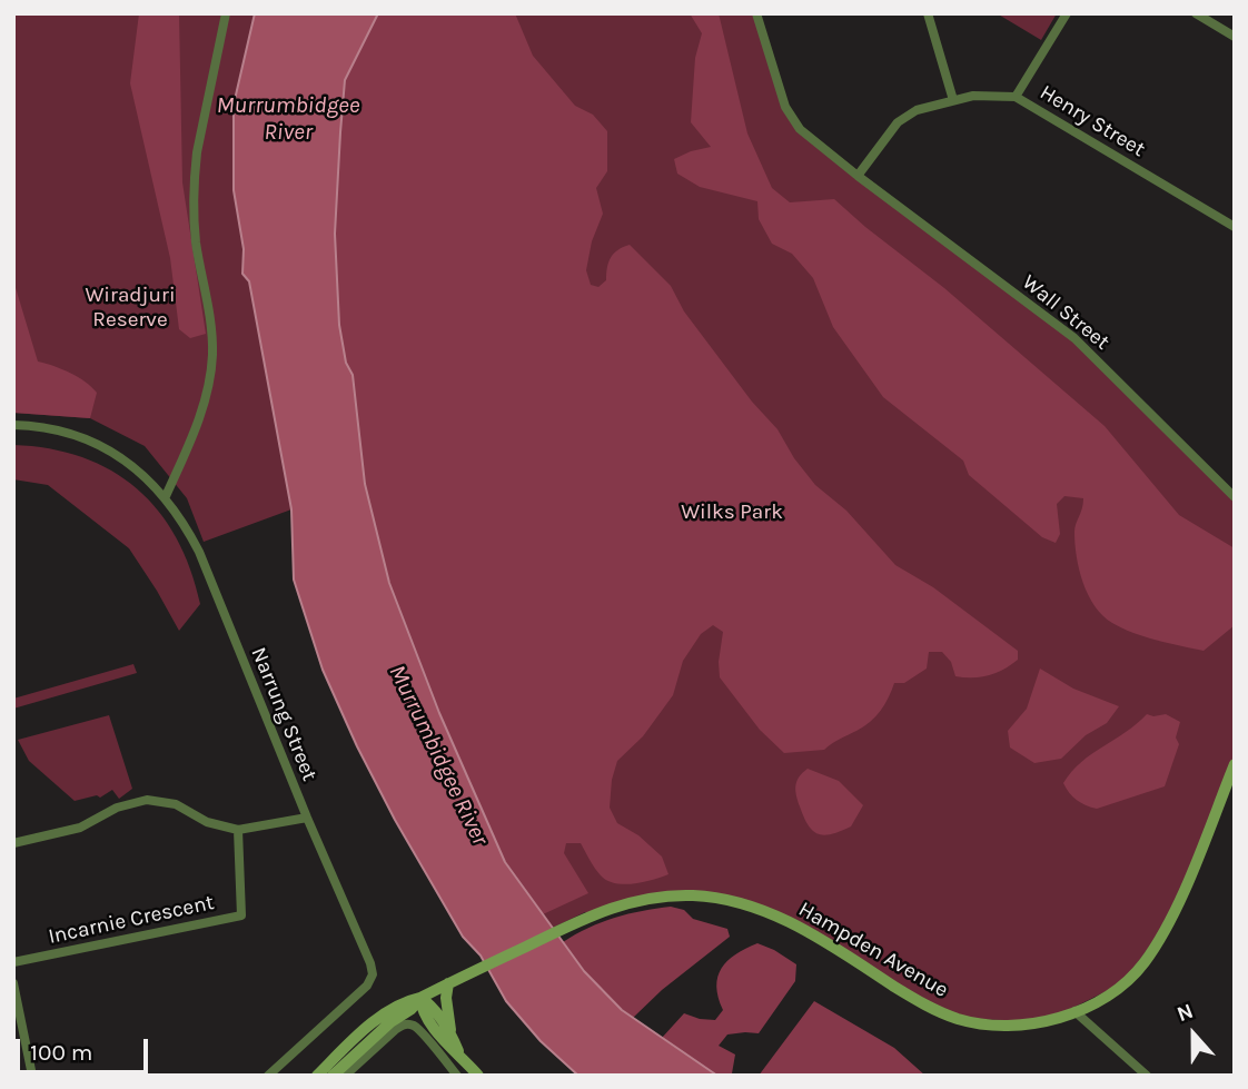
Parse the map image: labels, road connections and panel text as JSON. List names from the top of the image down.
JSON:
{
  "streets": {
    "main road": ["Hampden Avenue"],
    "street": [
      "Henry Street",
      "Wall Street",
      "Narrung Street",
      "Incarnie Crescent"
    ]
  },
  "crossings": [
    ["Henry Street", "Wall Street"]
  ],
  "water": ["Murrumbidgee River"],
  "parks": ["Wiradjuri Reserve", "Wilks Park"],
  "scale_bar": "100 m",
  "north": "top"
}
